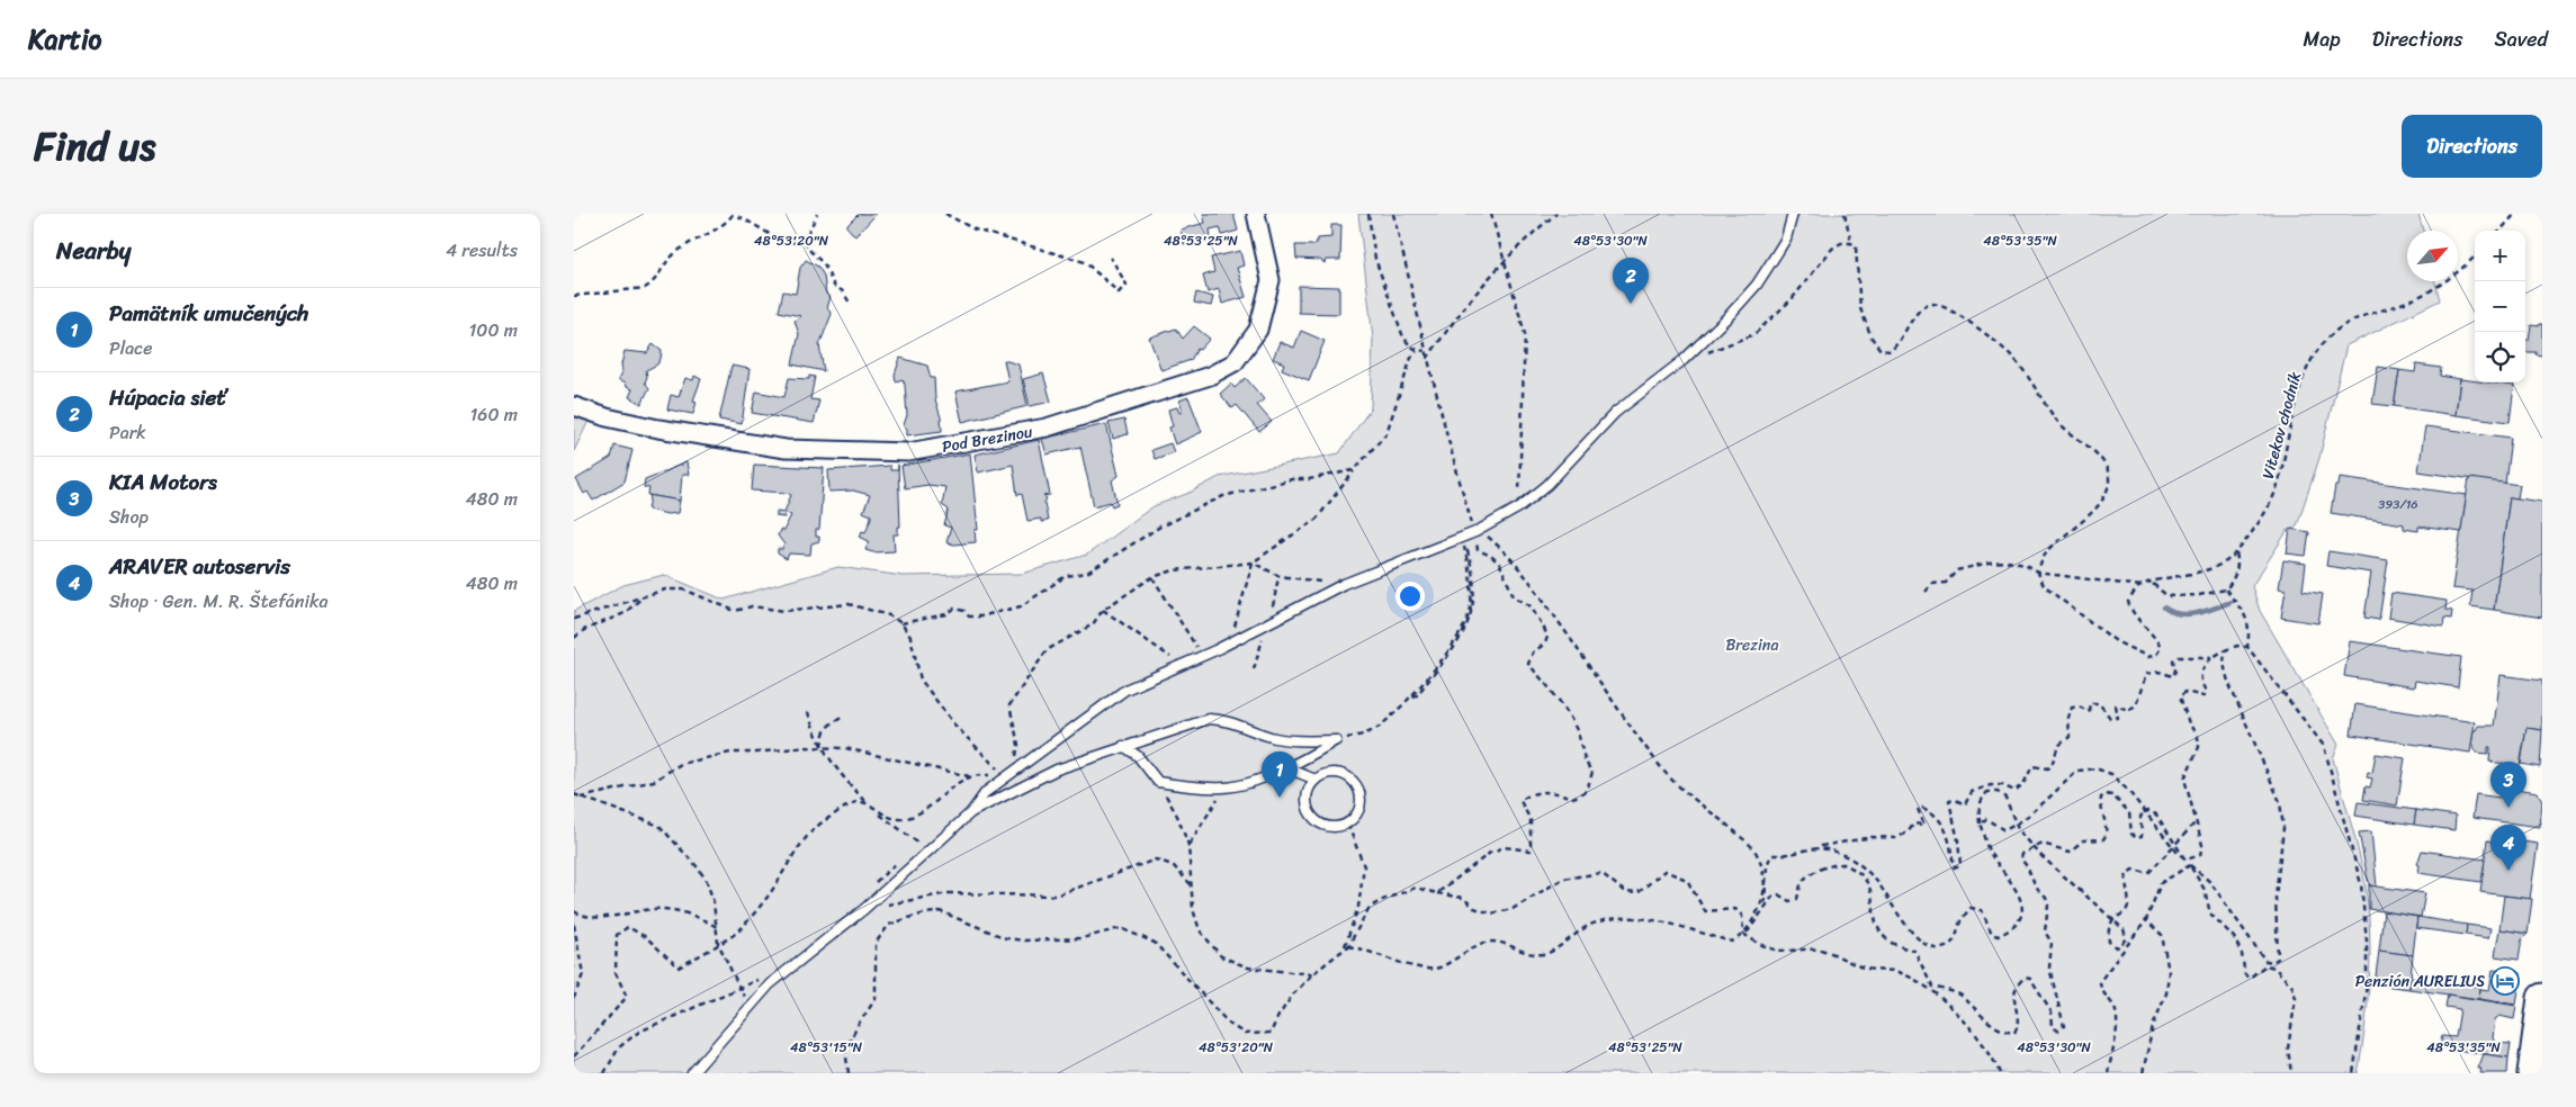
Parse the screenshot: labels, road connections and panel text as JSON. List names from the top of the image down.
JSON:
{
  "streets": {
    "street": ["Pod Brezinou"],
    "path": ["Vitekov chodník"]
  },
  "parks": ["Brezina"],
  "places": {
    "hotel": ["Penzión AURELIUS"]
  },
  "house_numbers": ["393/16"],
  "north": "top right",
  "page": {
    "header": "Kartio",
    "nav": ["Map", "Directions", "Saved"],
    "title": "Find us",
    "buttons": "Directions",
    "heading": ["Nearby", "4 results"],
    "map_buttons": ["+", "−"],
    "pins": [
      "2",
      "1",
      "3",
      "4"
    ],
    "list": [
      {
        "mark": "1",
        "name": "Pamätník umučených",
        "note": "Place",
        "value": "100 m"
      },
      {
        "mark": "2",
        "name": "Húpacia sieť",
        "note": "Park",
        "value": "160 m"
      },
      {
        "mark": "3",
        "name": "KIA Motors",
        "note": "Shop",
        "value": "480 m"
      },
      {
        "mark": "4",
        "name": "ARAVER autoservis",
        "note": "Shop · Gen. M. R. Štefánika",
        "value": "480 m"
      }
    ]
  },
  "coordinates": [
    "48°53'20\"N",
    "48°53'25\"N",
    "48°53'30\"N",
    "48°53'35\"N",
    "48°53'15\"N"
  ]
}
